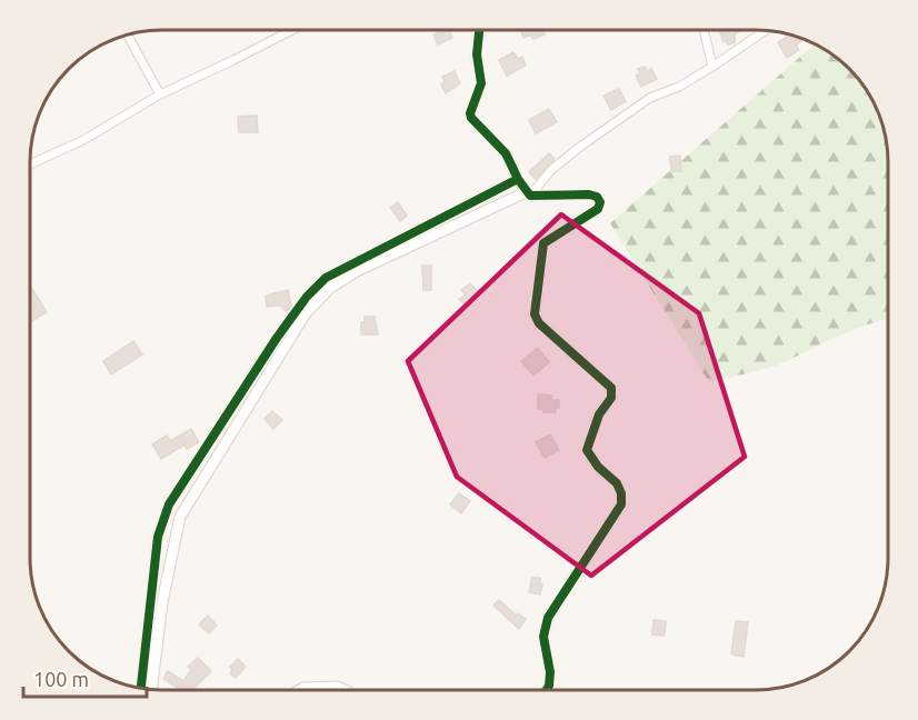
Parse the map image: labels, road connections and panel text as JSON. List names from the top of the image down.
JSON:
{
  "scale_bar": "100 m"
}
